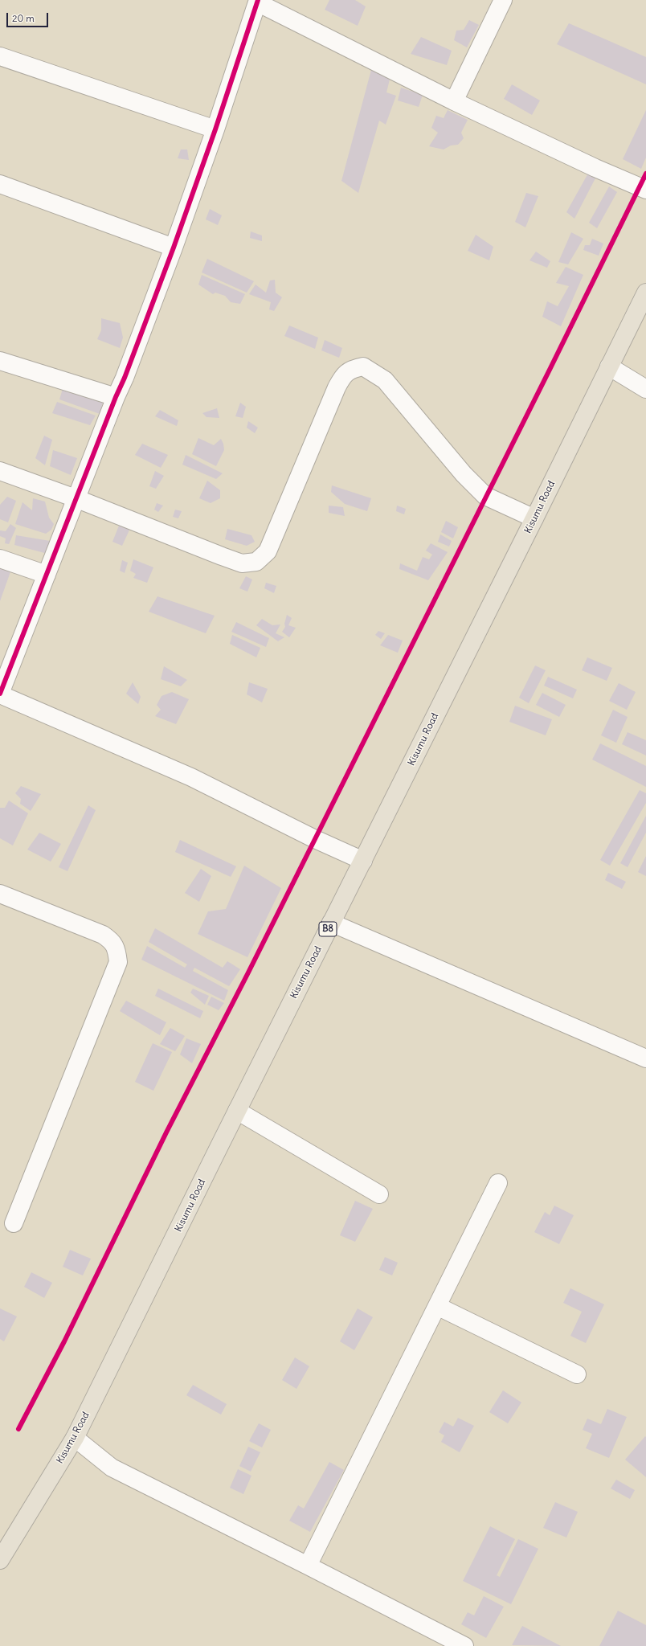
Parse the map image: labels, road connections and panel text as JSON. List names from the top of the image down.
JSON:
{
  "streets": {
    "highway": ["Kisumu Road", "B8"]
  },
  "scale_bar": "20 m"
}
